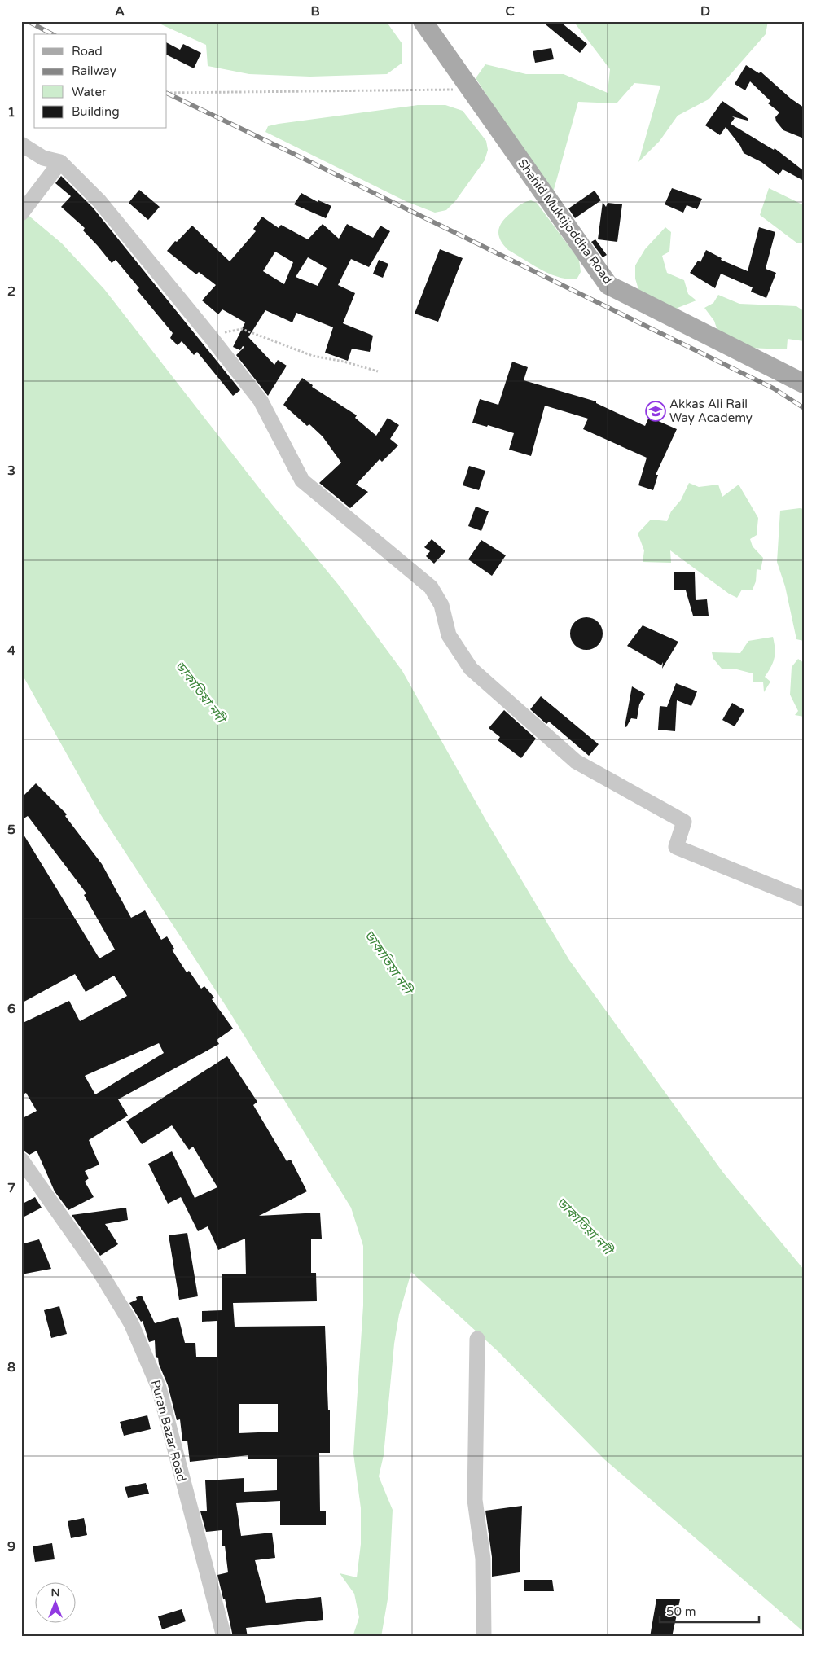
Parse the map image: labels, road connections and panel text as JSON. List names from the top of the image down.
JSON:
{
  "streets": {
    "main road": ["Shahid Muktijoddha Road"],
    "street": ["Puran Bazar Road"]
  },
  "water": ["ডাকাতিয়া নদী"],
  "places": {
    "school or university": ["Akkas Ali Rail Way Academy"]
  },
  "legend": [
    "Road",
    "Railway",
    "Water",
    "Building"
  ],
  "scale_bar": "50 m",
  "north": "top",
  "grid": {
    "columns": [
      "A",
      "B",
      "C",
      "D"
    ],
    "rows": [
      "1",
      "2",
      "3",
      "4",
      "5",
      "6",
      "7",
      "8",
      "9"
    ]
  }
}
